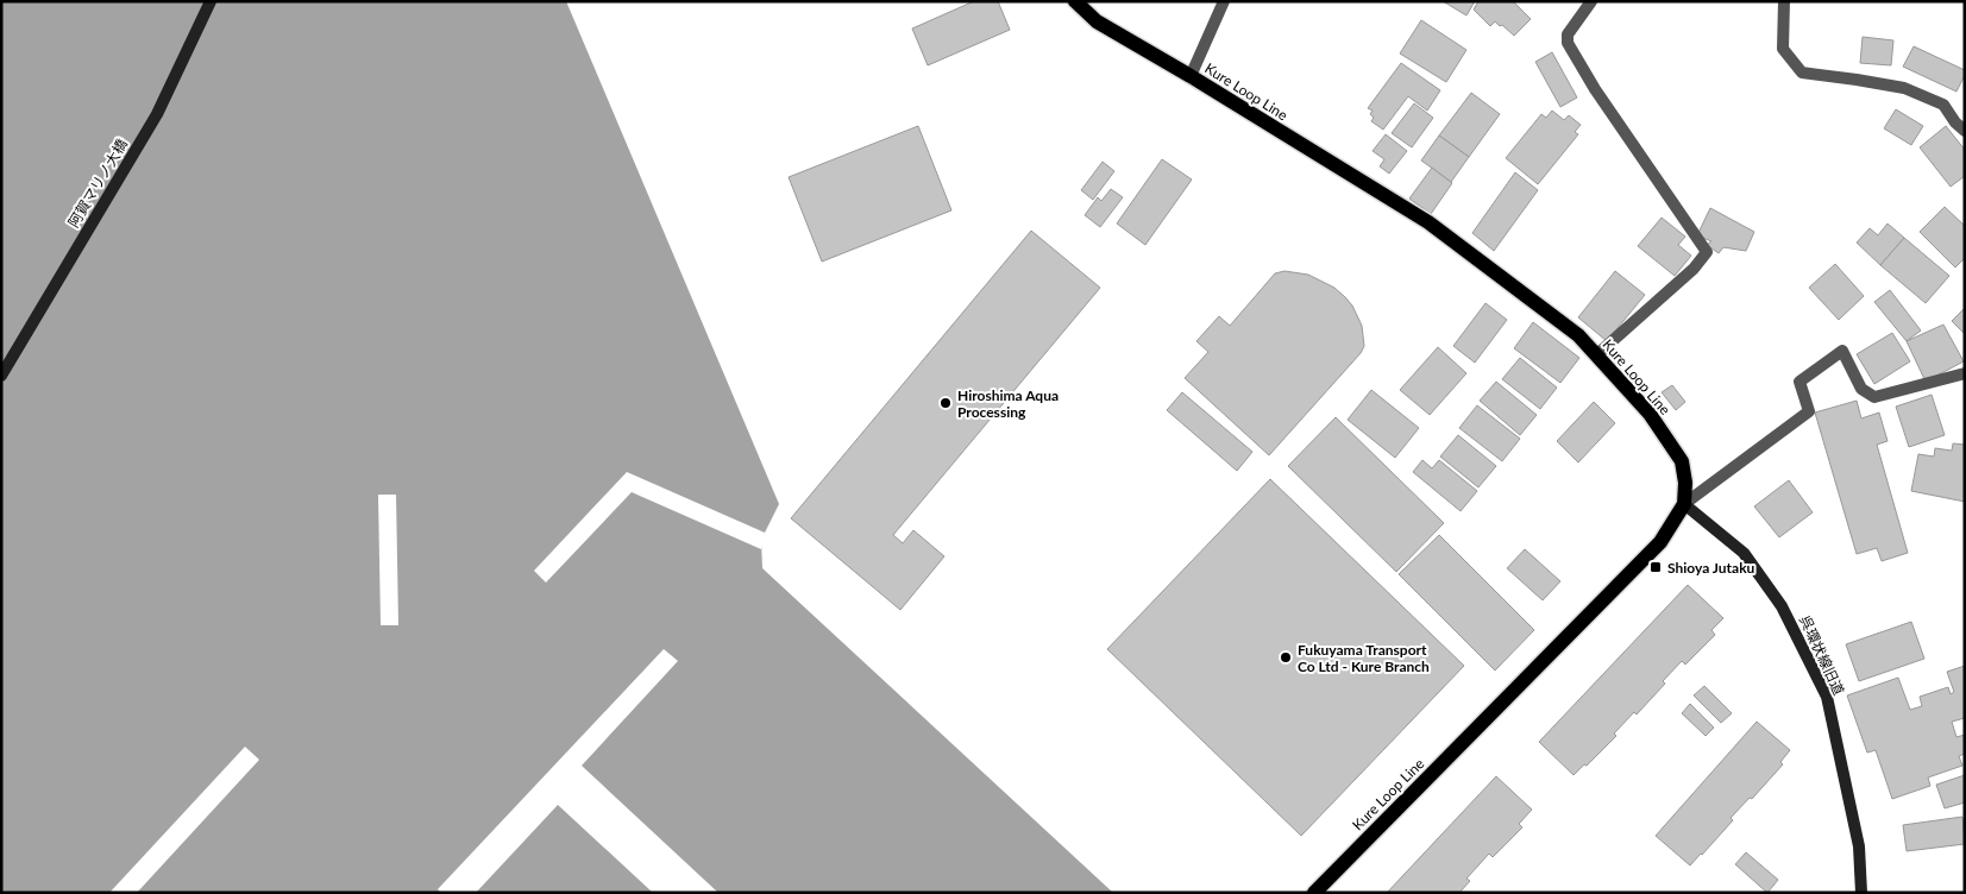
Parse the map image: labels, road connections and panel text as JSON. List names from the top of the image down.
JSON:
{
  "streets": {
    "main road": ["Kure Loop Line"],
    "street": ["阿賀マリノ大橋", "呉環状線旧道"]
  },
  "crossings": [
    ["Kure Loop Line", "呉環状線旧道"]
  ],
  "places": {
    "other": ["Hiroshima Aqua Processing", "Fukuyama Transport Co Ltd - Kure Branch"],
    "transit": ["Shioya Jutaku"]
  }
}
